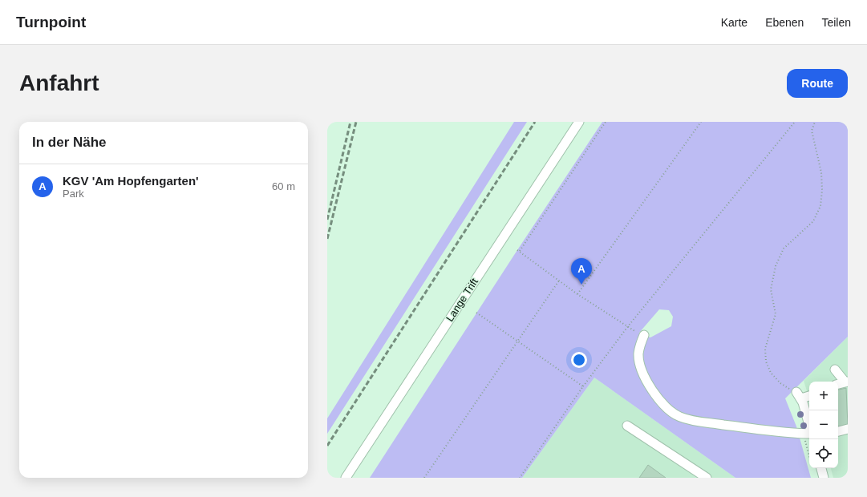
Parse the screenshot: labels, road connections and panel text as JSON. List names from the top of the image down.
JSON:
{
  "streets": {
    "street": ["Lange Trift"]
  },
  "page": {
    "header": "Turnpoint",
    "nav": ["Karte", "Ebenen", "Teilen"],
    "buttons": "Route",
    "title": "Anfahrt",
    "heading": "In der Nähe",
    "list": [
      {
        "mark": "A",
        "name": "KGV 'Am Hopfengarten'",
        "note": "Park",
        "value": "60 m"
      }
    ],
    "pins": "A",
    "map_buttons": ["+", "−"]
  }
}
